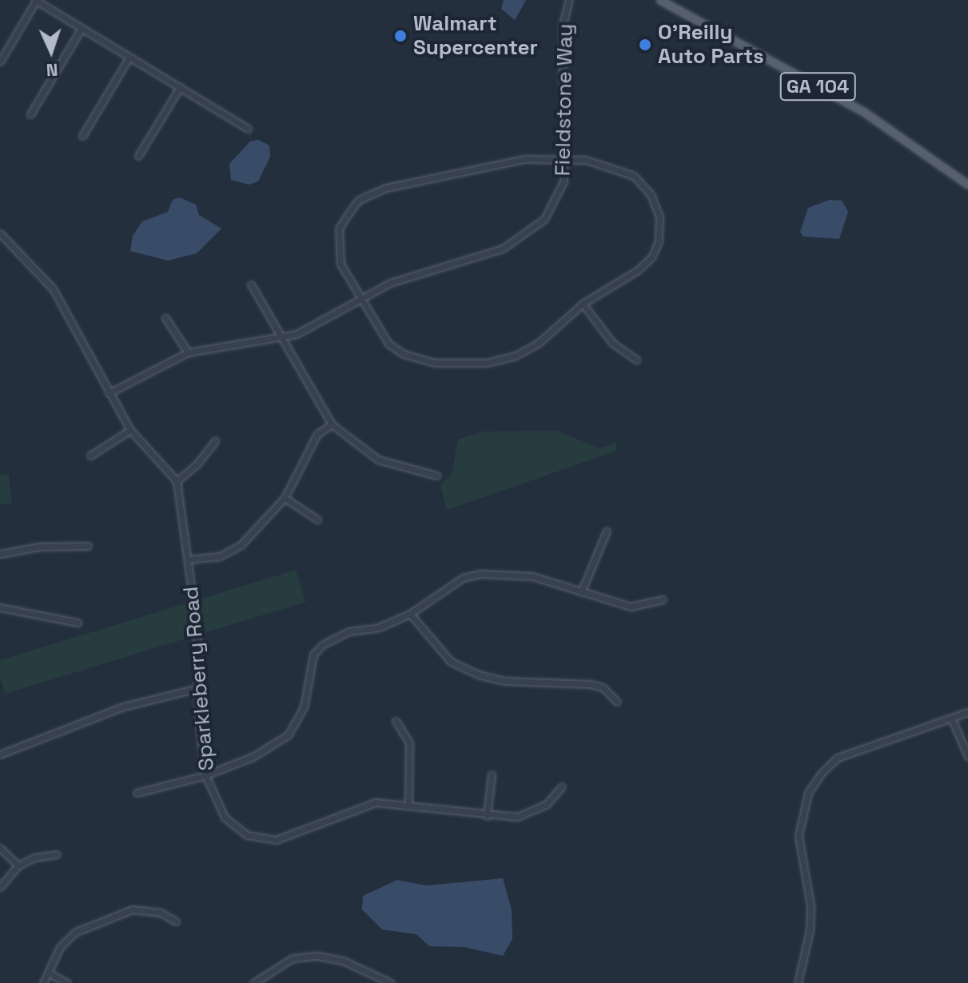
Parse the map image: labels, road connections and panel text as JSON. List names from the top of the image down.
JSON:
{
  "streets": {
    "main road": ["GA 104"],
    "street": ["Fieldstone Way", "Sparkleberry Road"]
  },
  "places": ["Walmart Supercenter", "O'Reilly Auto Parts"],
  "north": "bottom"
}
